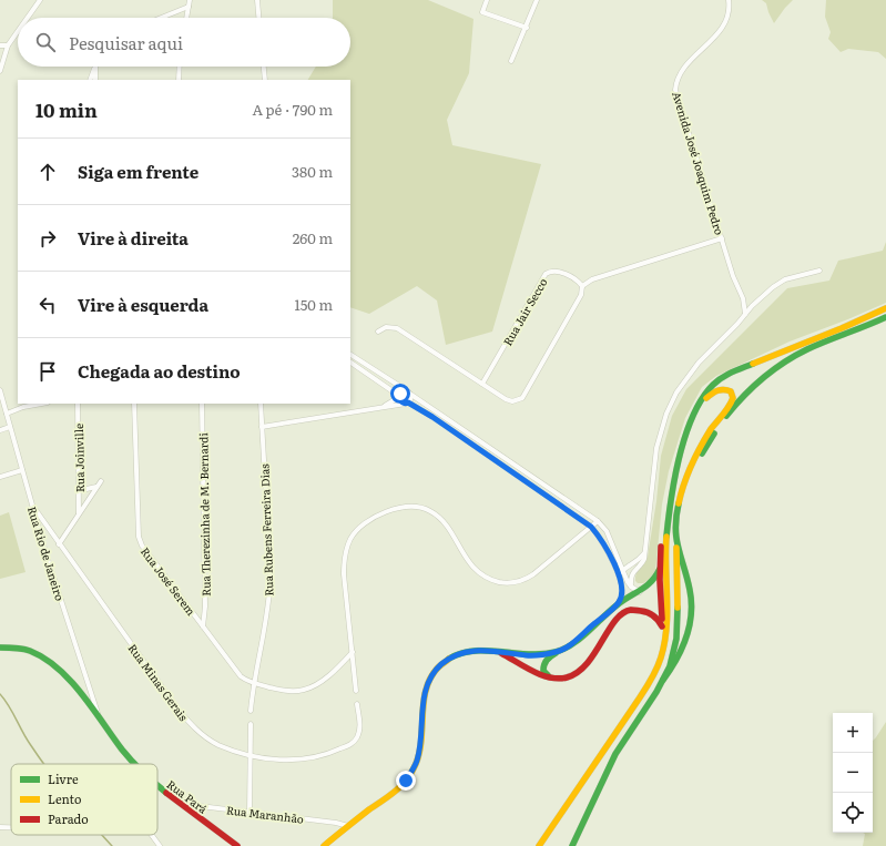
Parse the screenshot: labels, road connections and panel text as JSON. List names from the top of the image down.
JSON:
{
  "streets": {
    "main road": ["Rua Pará"],
    "street": [
      "Avenida José Joaquim Pedro",
      "Rua Jair Secco",
      "Rua Joinville",
      "Rua Therezinha de M. Bernardi",
      "Rua Rubens Ferreira Dias",
      "Rua Rio de Janeiro",
      "Rua José Serem",
      "Rua Minas Gerais",
      "Rua Maranhão"
    ]
  },
  "crossings": [
    ["Rua Therezinha de M. Bernardi", "Rua José Serem"],
    ["Rua Rubens Ferreira Dias", "Rua José Serem"],
    ["Rua Rio de Janeiro", "Rua Minas Gerais"],
    ["Rua Rio de Janeiro", "Rua Pará"],
    ["Rua Pará", "Rua Maranhão"]
  ],
  "legend": ["Livre", "Lento", "Parado"],
  "page": {
    "search": "Pesquisar aqui",
    "heading": ["10 min", "A pé · 790 m"],
    "list": [
      ["Siga em frente", "380 m"],
      ["Vire à direita", "260 m"],
      ["Vire à esquerda", "150 m"],
      "Chegada ao destino"
    ],
    "map_buttons": ["+", "−"]
  }
}
